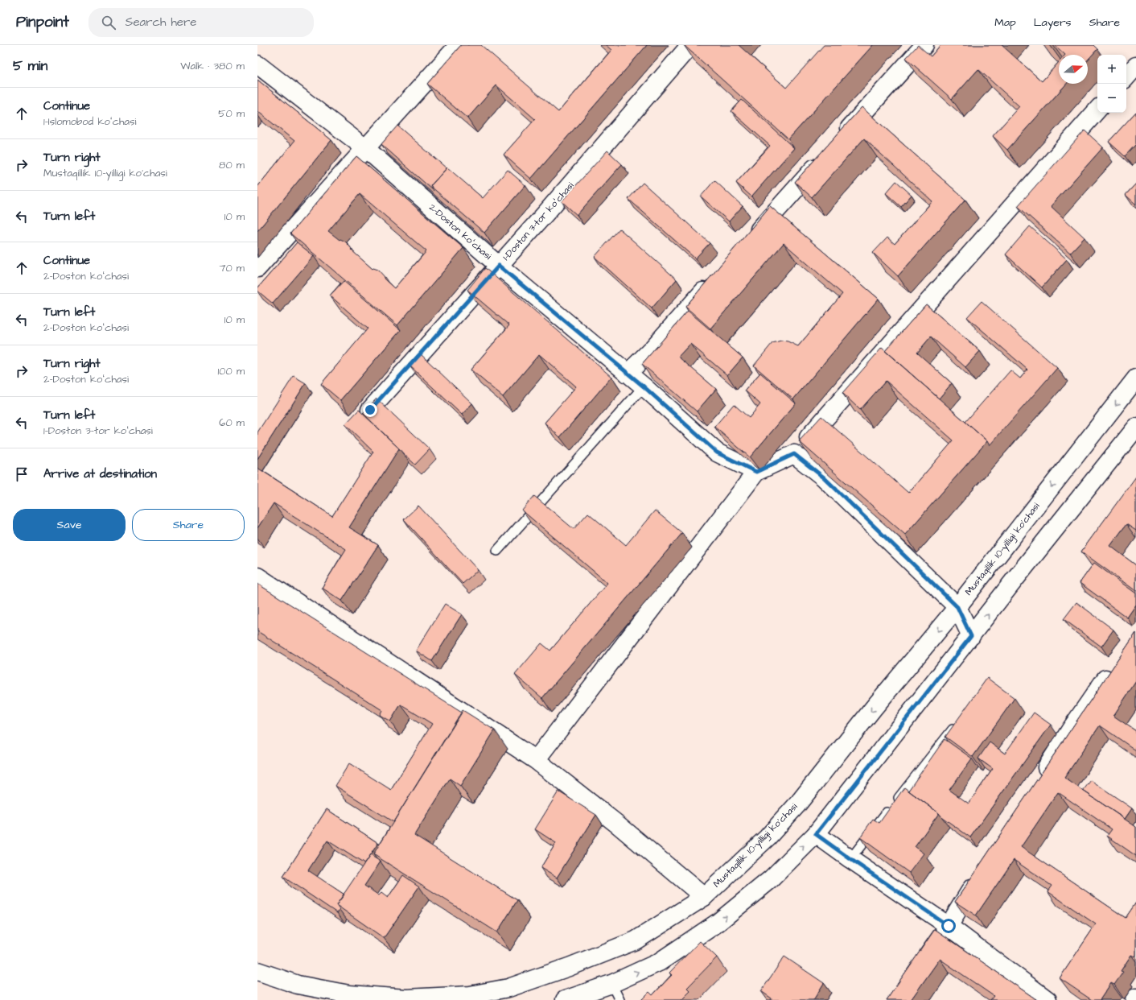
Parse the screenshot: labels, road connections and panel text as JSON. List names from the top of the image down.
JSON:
{
  "streets": {
    "street": ["1-Doston 3-tor koʻchasi", "2-Doston koʻchasi", "Mustaqillik 10-yilligi ko'chasi"]
  },
  "crossings": [
    ["1-Doston 3-tor koʻchasi", "2-Doston koʻchasi"]
  ],
  "north": "right",
  "page": {
    "header": "Pinpoint",
    "search": "Search here",
    "nav": ["Map", "Layers", "Share"],
    "heading": ["5 min", "Walk · 380 m"],
    "map_buttons": ["+", "−"],
    "list": [
      ["Continue", "1-Islomobod koʻchasi", "50 m"],
      ["Turn right", "Mustaqillik 10-yilligi ko'chasi", "80 m"],
      ["Turn left", "10 m"],
      ["Continue", "2-Doston koʻchasi", "70 m"],
      ["Turn left", "2-Doston koʻchasi", "10 m"],
      ["Turn right", "2-Doston koʻchasi", "100 m"],
      ["Turn left", "1-Doston 3-tor koʻchasi", "60 m"],
      "Arrive at destination"
    ],
    "buttons": ["Save", "Share"]
  }
}
